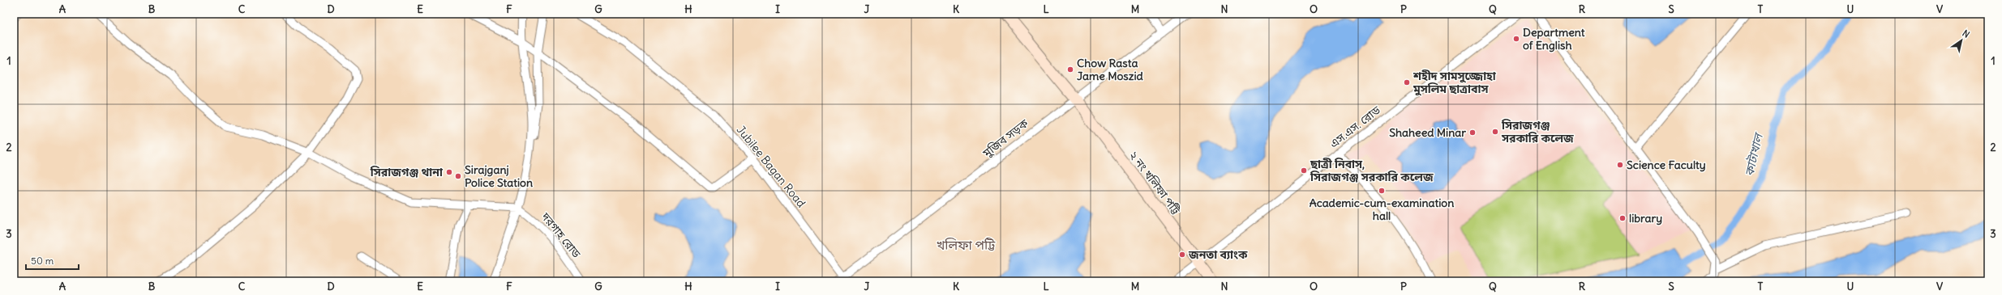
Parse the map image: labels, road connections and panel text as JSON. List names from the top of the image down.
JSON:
{
  "streets": {
    "main road": ["২ নং খলিফা পট্টি"],
    "street": [
      "এস.এস. রোড",
      "মুজিব সড়ক",
      "Jubilee Bagan Road",
      "দরগাহ রোড"
    ]
  },
  "crossings": [
    ["এস.এস. রোড", "২ নং খলিফা পট্টি"],
    ["মুজিব সড়ক", "Jubilee Bagan Road"],
    ["মুজিব সড়ক", "২ নং খলিফা পট্টি"]
  ],
  "districts": ["খলিফা পট্টি"],
  "water": ["কাটাখাল"],
  "places": [
    "Department of English",
    "Chow Rasta Jame Moszid",
    "শহীদ সামসুজ্জোহা মুসলিম ছাত্রাবাস",
    "সিরাজগঞ্জ সরকারি কলেজ",
    "Shaheed Minar",
    "Science Faculty",
    "ছাত্রী নিবাস, সিরাজগঞ্জ সরকারি কলেজ",
    "সিরাজগঞ্জ থানা",
    "Sirajganj Police Station",
    "Academic-cum-examination hall",
    "library",
    "জনতা ব্যাংক"
  ],
  "scale_bar": "50 m",
  "north": "top right",
  "grid": {
    "columns": [
      "A",
      "B",
      "C",
      "D",
      "E",
      "F",
      "G",
      "H",
      "I",
      "J",
      "K",
      "L",
      "M",
      "N",
      "O",
      "P",
      "Q",
      "R",
      "S",
      "T",
      "U",
      "V"
    ],
    "rows": ["1", "2", "3"]
  }
}
